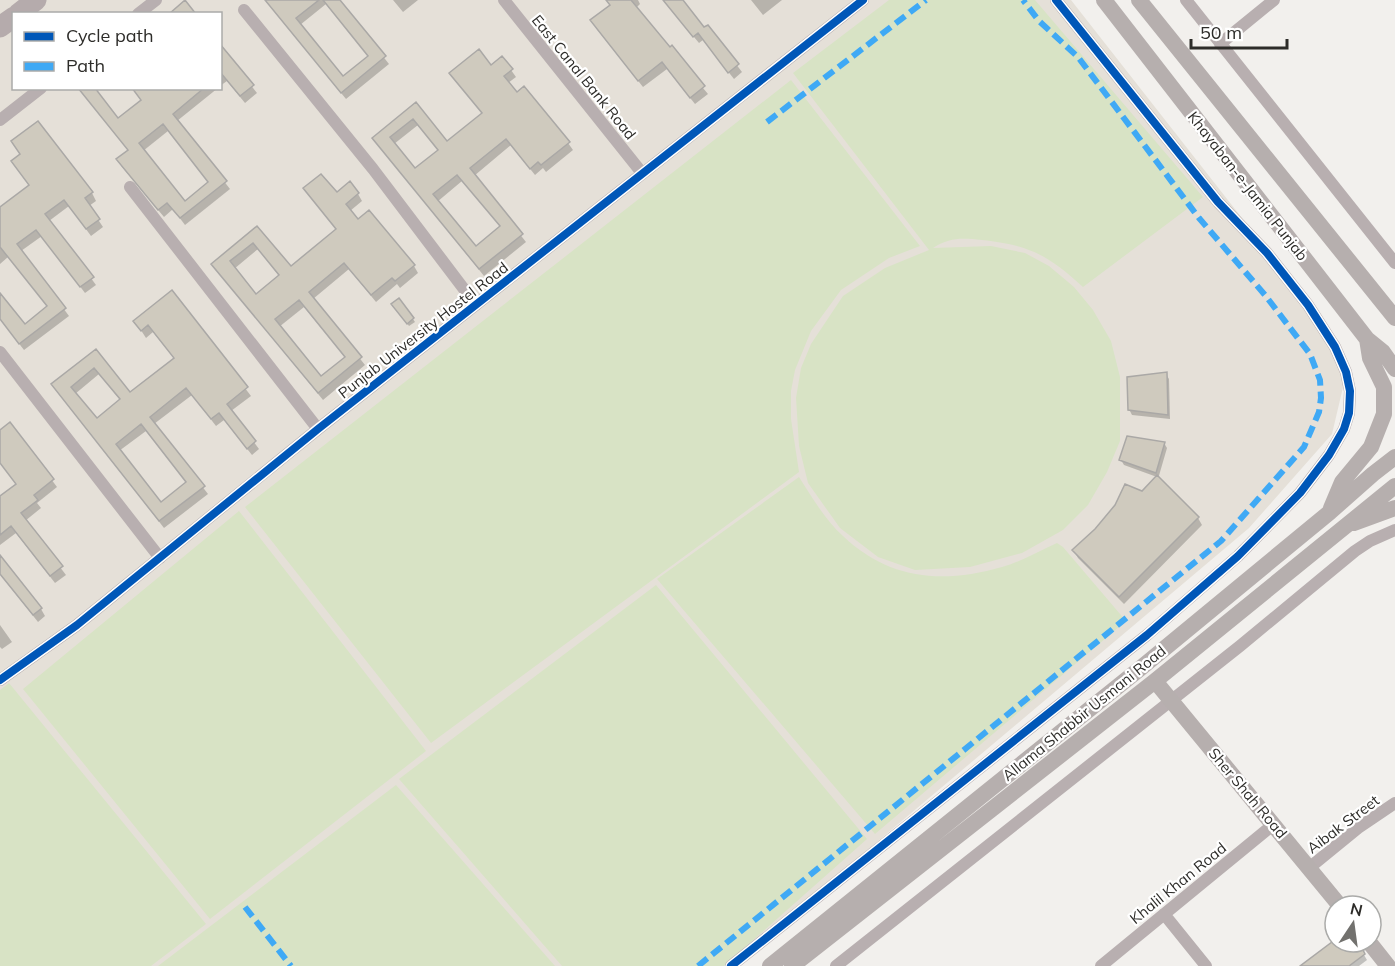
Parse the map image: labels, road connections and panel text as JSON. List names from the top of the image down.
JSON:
{
  "streets": {
    "main road": ["Khayaban-e-Jamia Punjab", "Allama Shabbir Usmani Road", "Sher Shah Road"],
    "street": [
      "East Canal Bank Road",
      "Punjab University Hostel Road",
      "Aibak Street",
      "Khalil Khan Road"
    ]
  },
  "crossings": [
    ["East Canal Bank Road", "Punjab University Hostel Road"],
    ["Allama Shabbir Usmani Road", "Sher Shah Road"],
    ["Sher Shah Road", "Aibak Street"],
    ["Sher Shah Road", "Khalil Khan Road"]
  ],
  "legend": ["Cycle path", "Path"],
  "scale_bar": "50 m",
  "north": "top"
}
